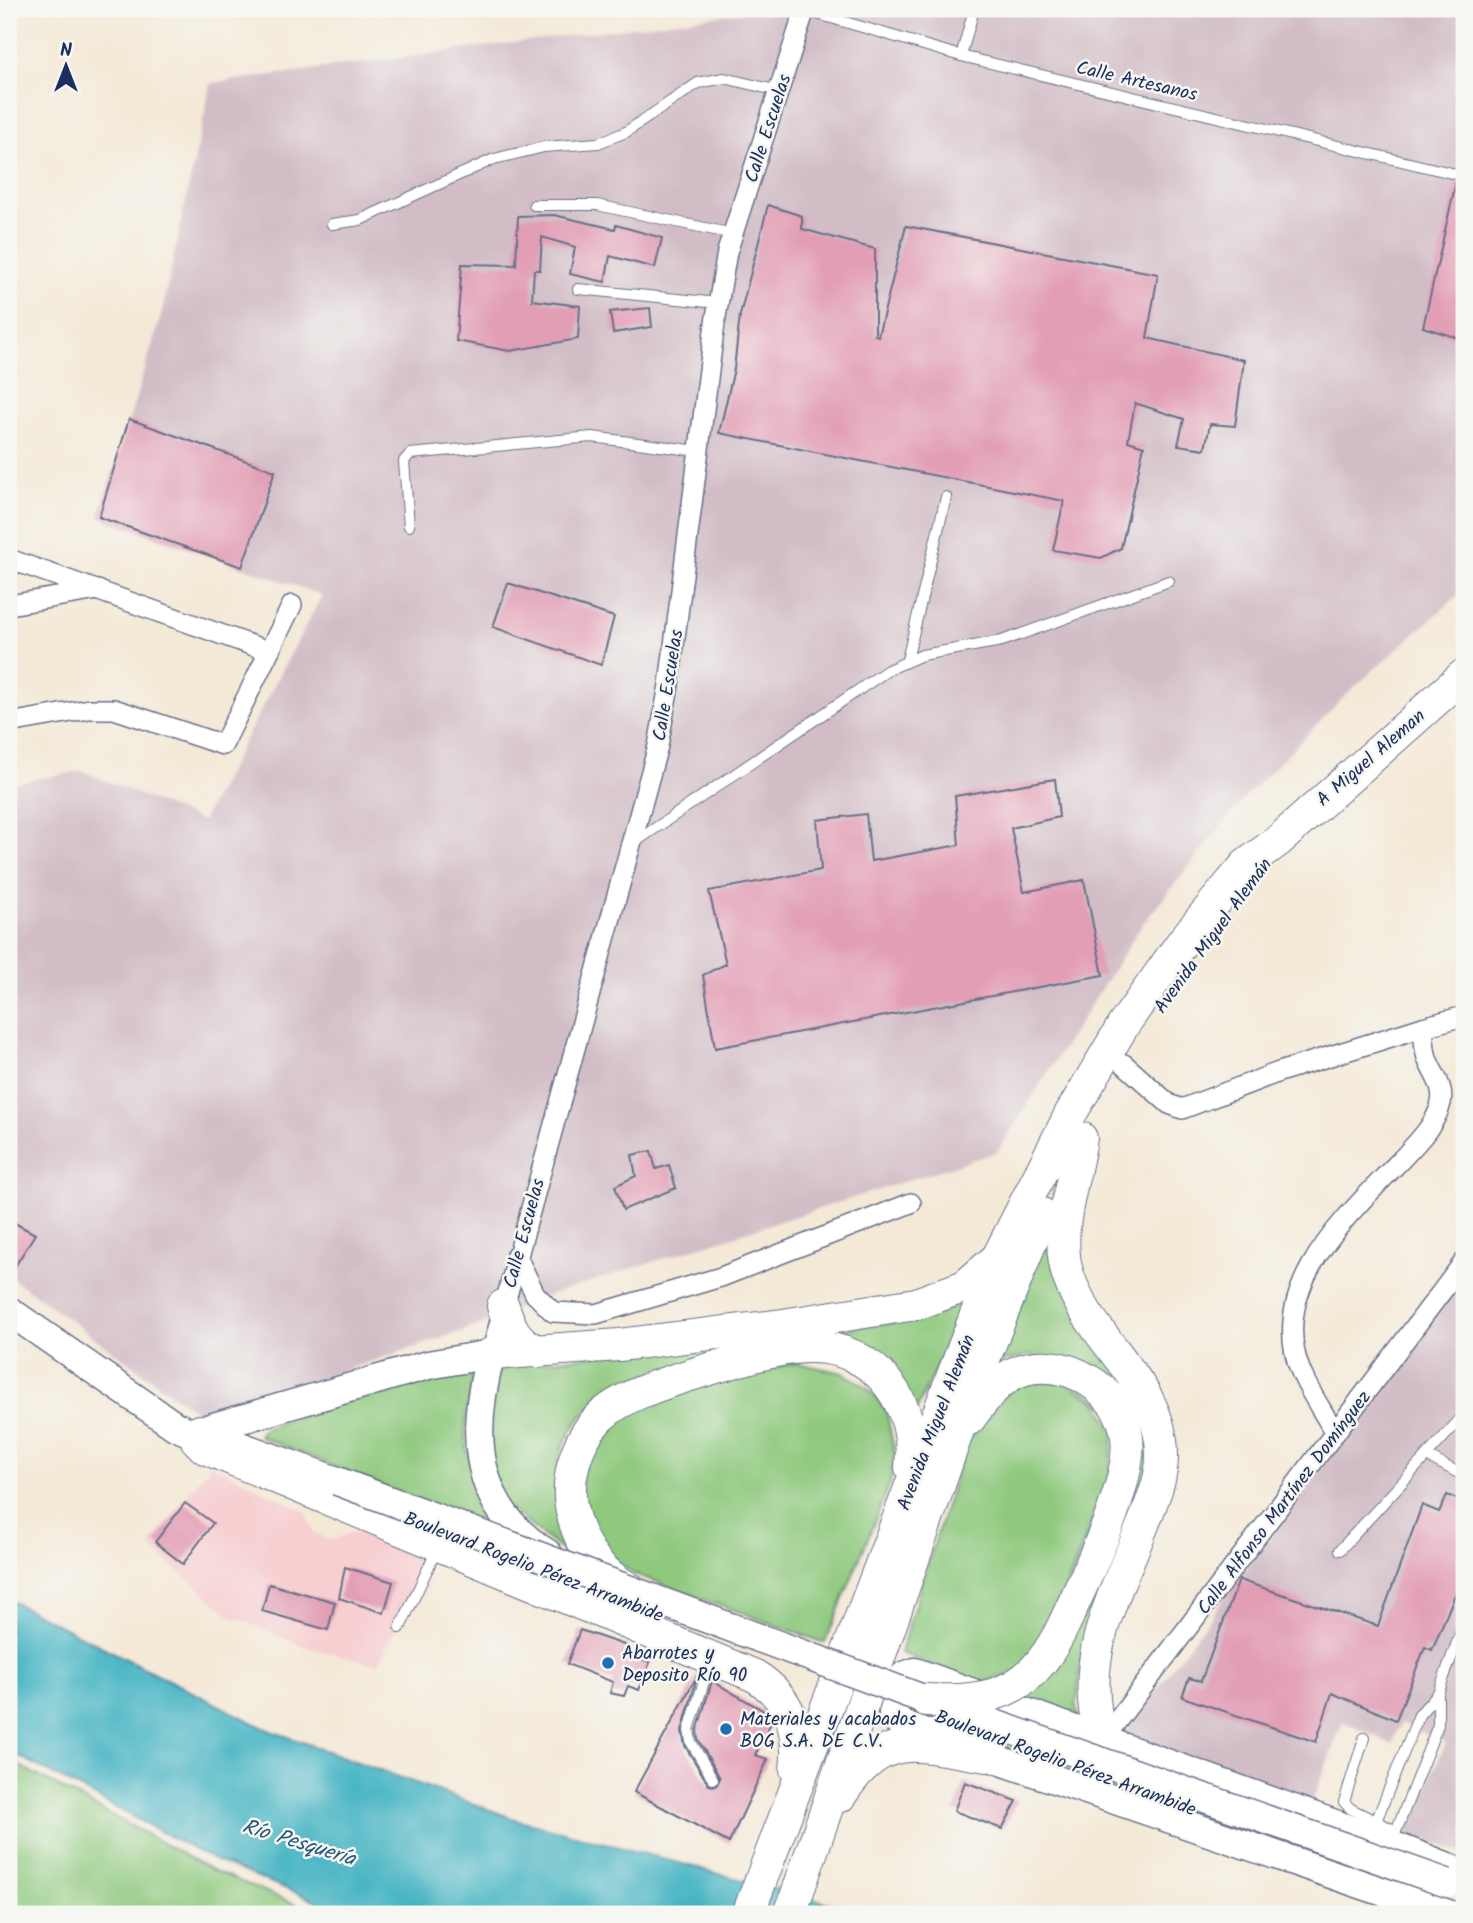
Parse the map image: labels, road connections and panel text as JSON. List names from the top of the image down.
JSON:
{
  "streets": {
    "main road": ["A Miguel Aleman", "Avenida Miguel Alemán", "Boulevard Rogelio Pérez Arrambide"],
    "street": ["Calle Escuelas", "Calle Alfonso Martínez Domínguez"],
    "lane": ["Calle Artesanos"]
  },
  "crossings": [
    ["Calle Artesanos", "Calle Escuelas"],
    ["A Miguel Aleman", "Avenida Miguel Alemán"],
    ["Avenida Miguel Alemán", "Boulevard Rogelio Pérez Arrambide"]
  ],
  "water": ["Río Pesquería"],
  "places": ["Abarrotes y Deposito Río 90", "Materiales y acabados BOG S.A. DE C.V."],
  "north": "top"
}
